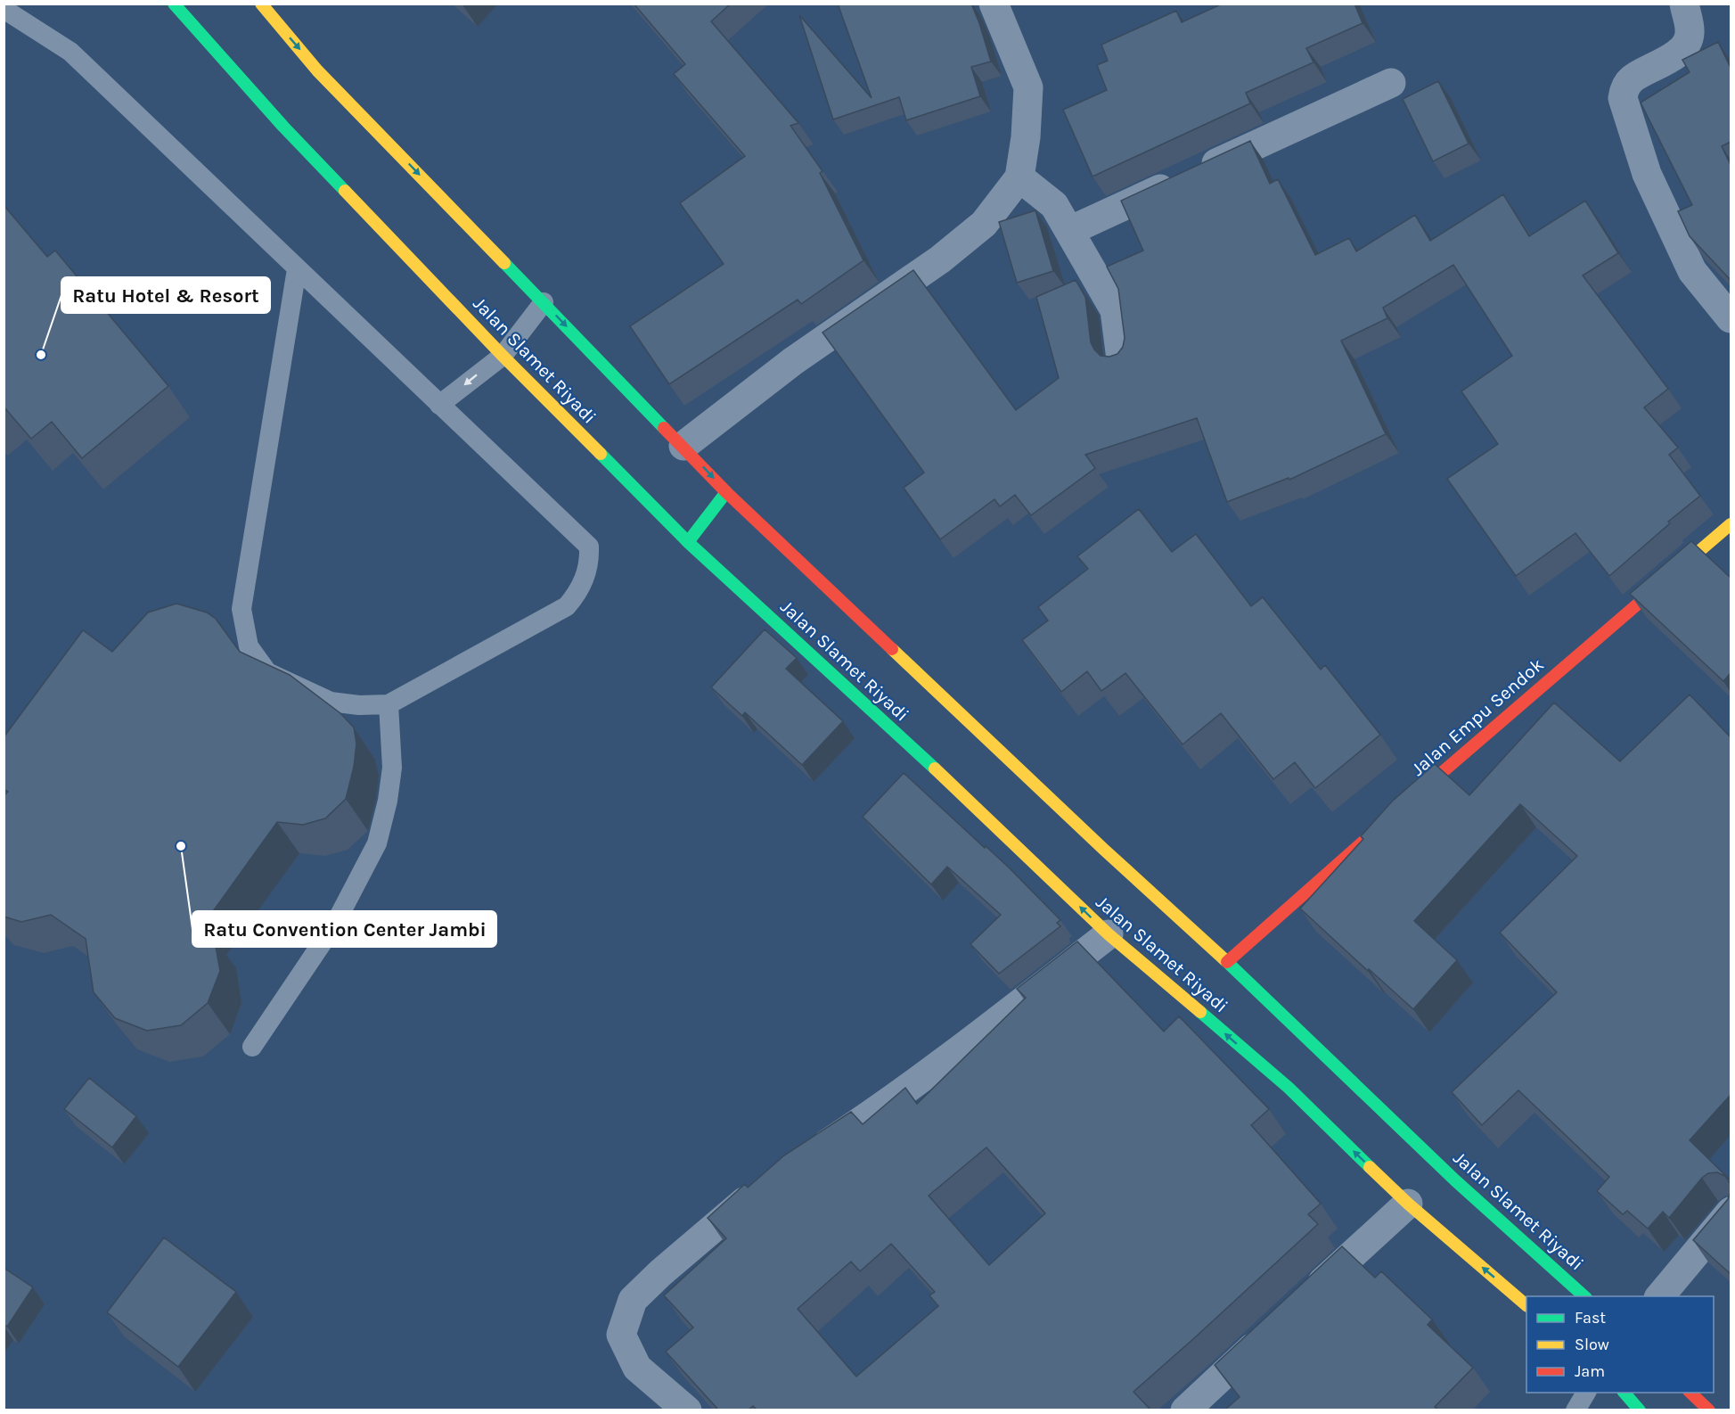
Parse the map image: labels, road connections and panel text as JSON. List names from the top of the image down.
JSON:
{
  "streets": {
    "main road": ["Jalan Slamet Riyadi", "Jalan Empu Sendok"]
  },
  "crossings": [
    ["Jalan Slamet Riyadi", "Jalan Empu Sendok"]
  ],
  "places": ["Ratu Hotel & Resort", "Ratu Convention Center Jambi"],
  "legend": ["Fast", "Slow", "Jam"]
}
